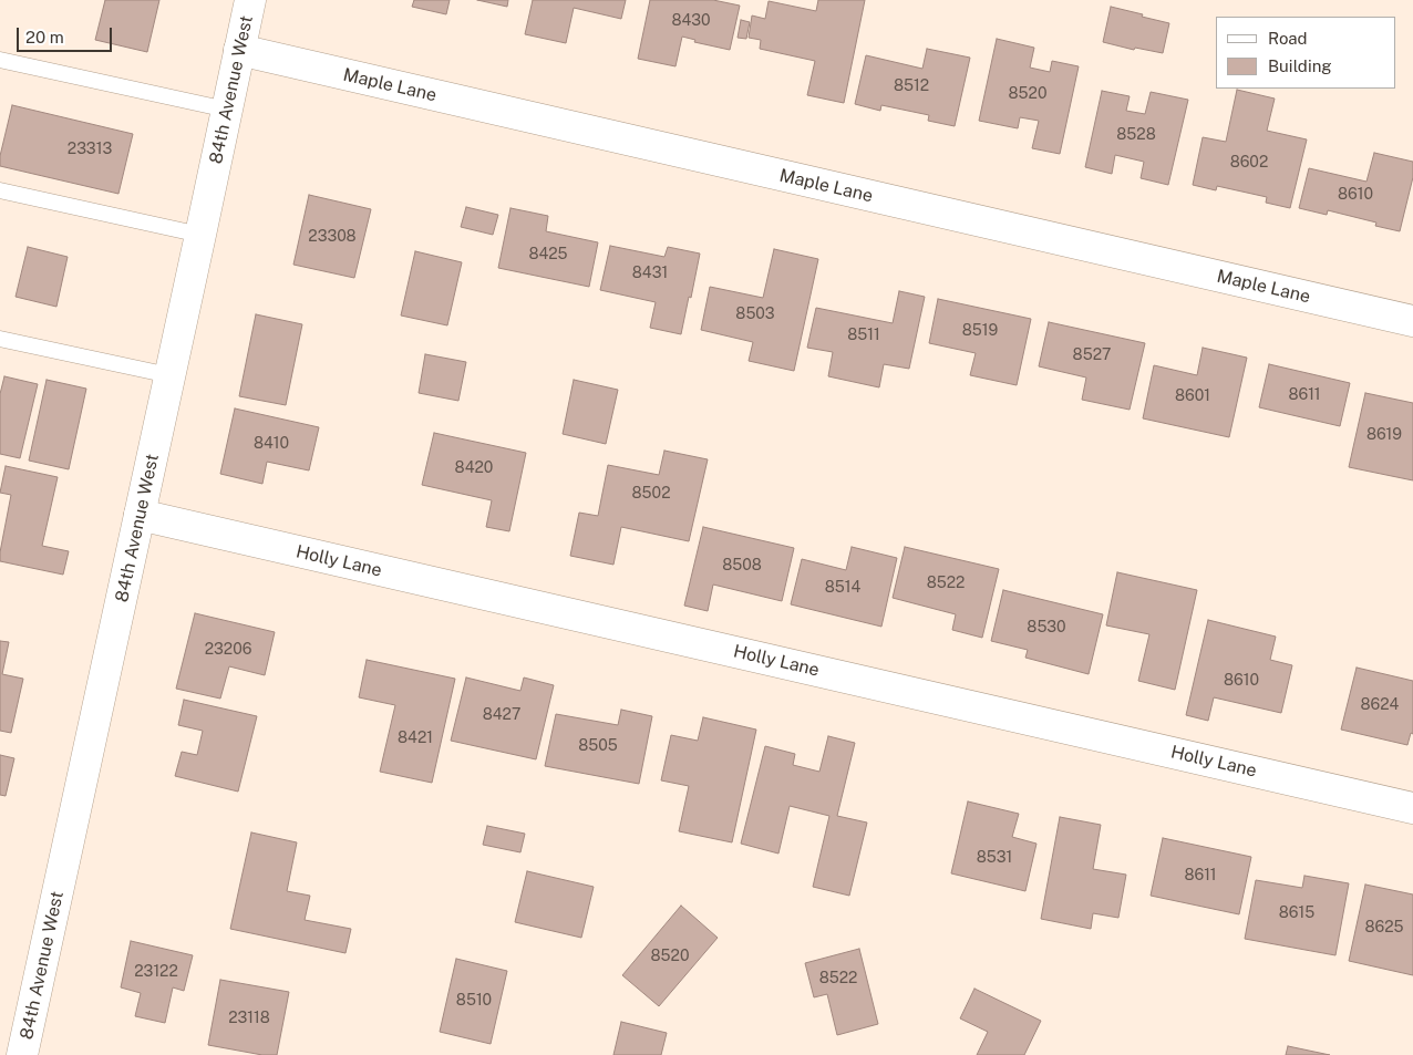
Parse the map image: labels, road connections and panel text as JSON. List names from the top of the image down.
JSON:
{
  "streets": {
    "street": ["Maple Lane", "84th Avenue West", "Holly Lane"]
  },
  "crossings": [
    ["Maple Lane", "84th Avenue West"],
    ["84th Avenue West", "Holly Lane"]
  ],
  "house_numbers": [
    "8430",
    "8512",
    "8520",
    "8528",
    "23313",
    "8602",
    "8610",
    "23308",
    "8425",
    "8431",
    "8503",
    "8519",
    "8511",
    "8527",
    "8611",
    "8601",
    "8619",
    "8410",
    "8420",
    "8502",
    "8508",
    "8522",
    "8514",
    "8530",
    "23206",
    "8610",
    "8624",
    "8427",
    "8421",
    "8505",
    "8531",
    "8611",
    "8615",
    "8625",
    "8520",
    "23122",
    "8522",
    "8510",
    "23118"
  ],
  "legend": ["Road", "Building"],
  "scale_bar": "20 m"
}
